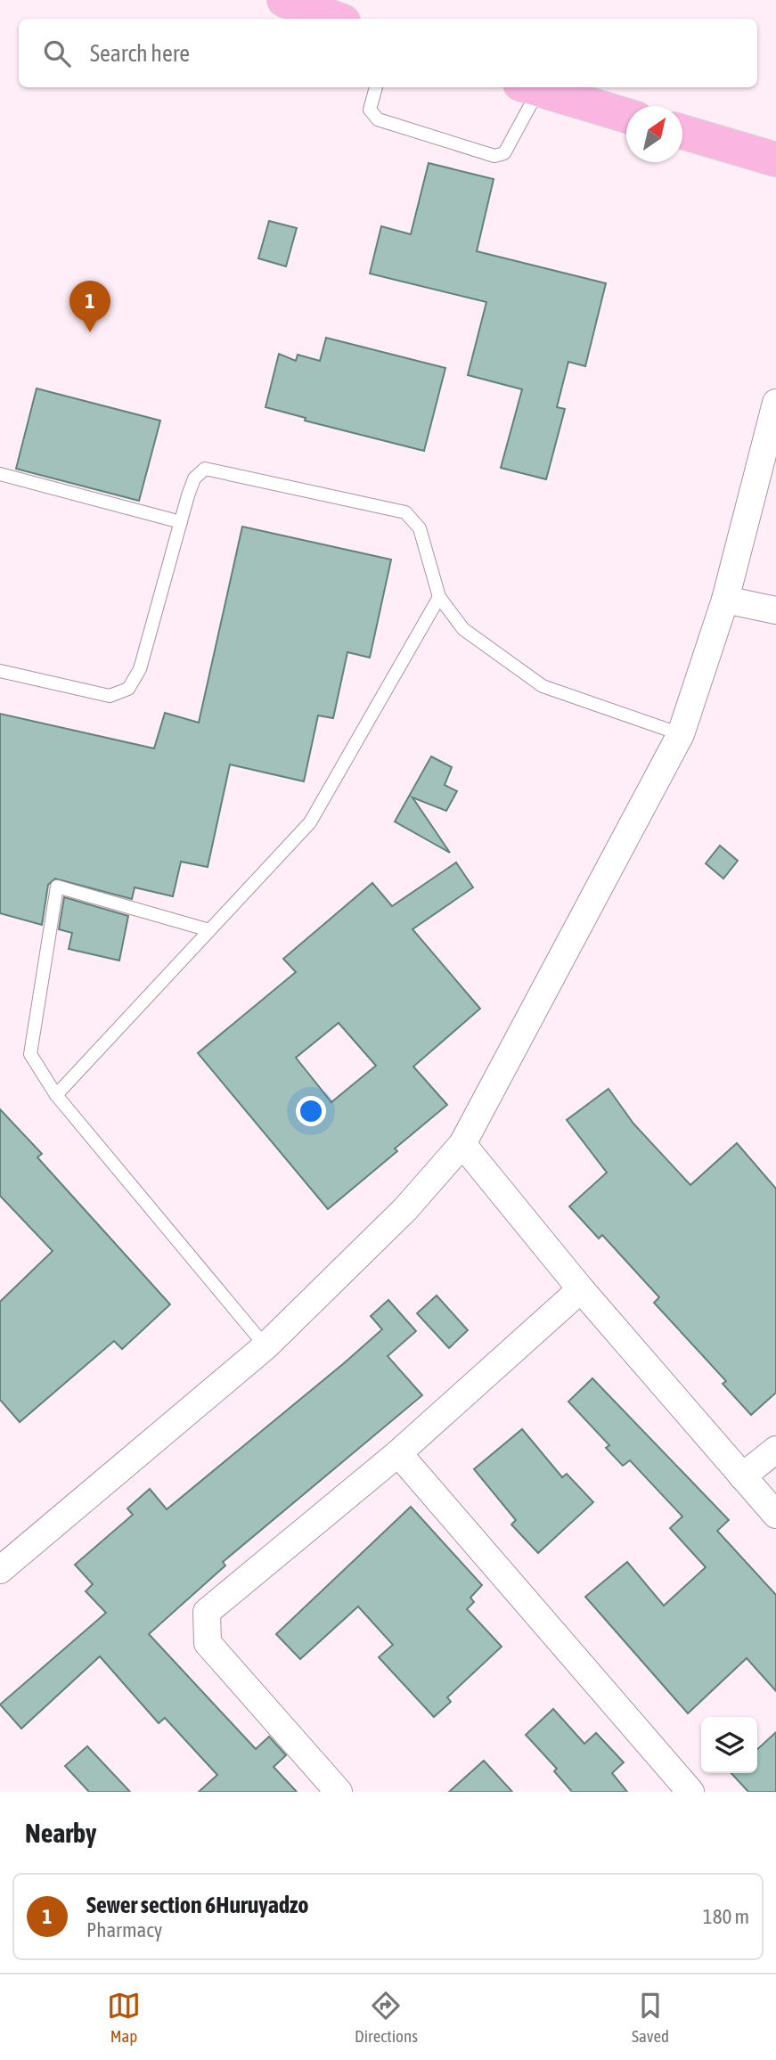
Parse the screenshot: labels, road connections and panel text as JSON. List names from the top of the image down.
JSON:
{
  "north": "top right",
  "page": {
    "search": "Search here",
    "pins": "1",
    "heading": "Nearby",
    "list": [
      {
        "mark": "1",
        "name": "Sewer section 6Huruyadzo",
        "note": "Pharmacy",
        "value": "180 m"
      }
    ],
    "nav": ["Map", "Directions", "Saved"]
  }
}
